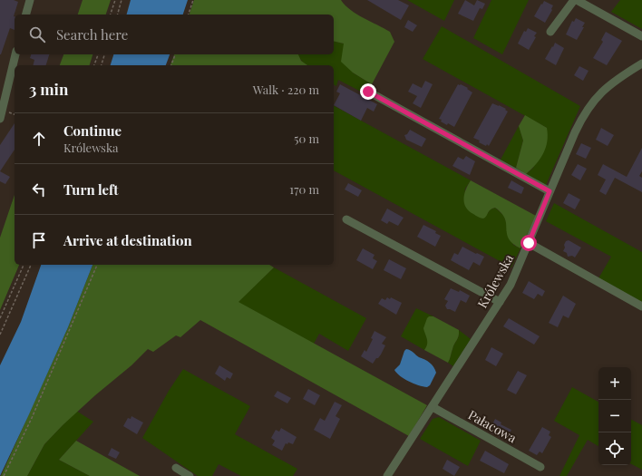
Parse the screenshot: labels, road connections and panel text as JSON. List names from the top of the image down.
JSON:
{
  "streets": {
    "street": ["Królewska", "Pałacowa"]
  },
  "crossings": [
    ["Królewska", "Pałacowa"]
  ],
  "page": {
    "search": "Search here",
    "heading": ["3 min", "Walk · 220 m"],
    "list": [
      ["Continue", "Królewska", "50 m"],
      ["Turn left", "170 m"],
      "Arrive at destination"
    ],
    "map_buttons": ["+", "−"]
  }
}
